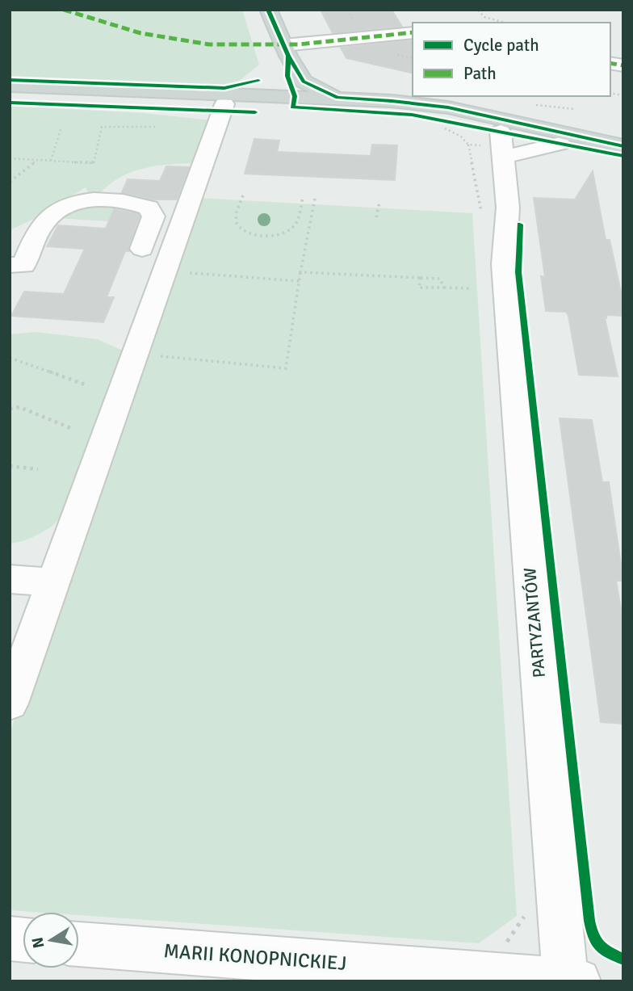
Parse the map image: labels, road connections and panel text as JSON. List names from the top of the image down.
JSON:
{
  "streets": {
    "street": ["PARTYZANTÓW", "MARII KONOPNICKIEJ"]
  },
  "crossings": [
    ["PARTYZANTÓW", "MARII KONOPNICKIEJ"]
  ],
  "legend": ["Cycle path", "Path"],
  "north": "left"
}
